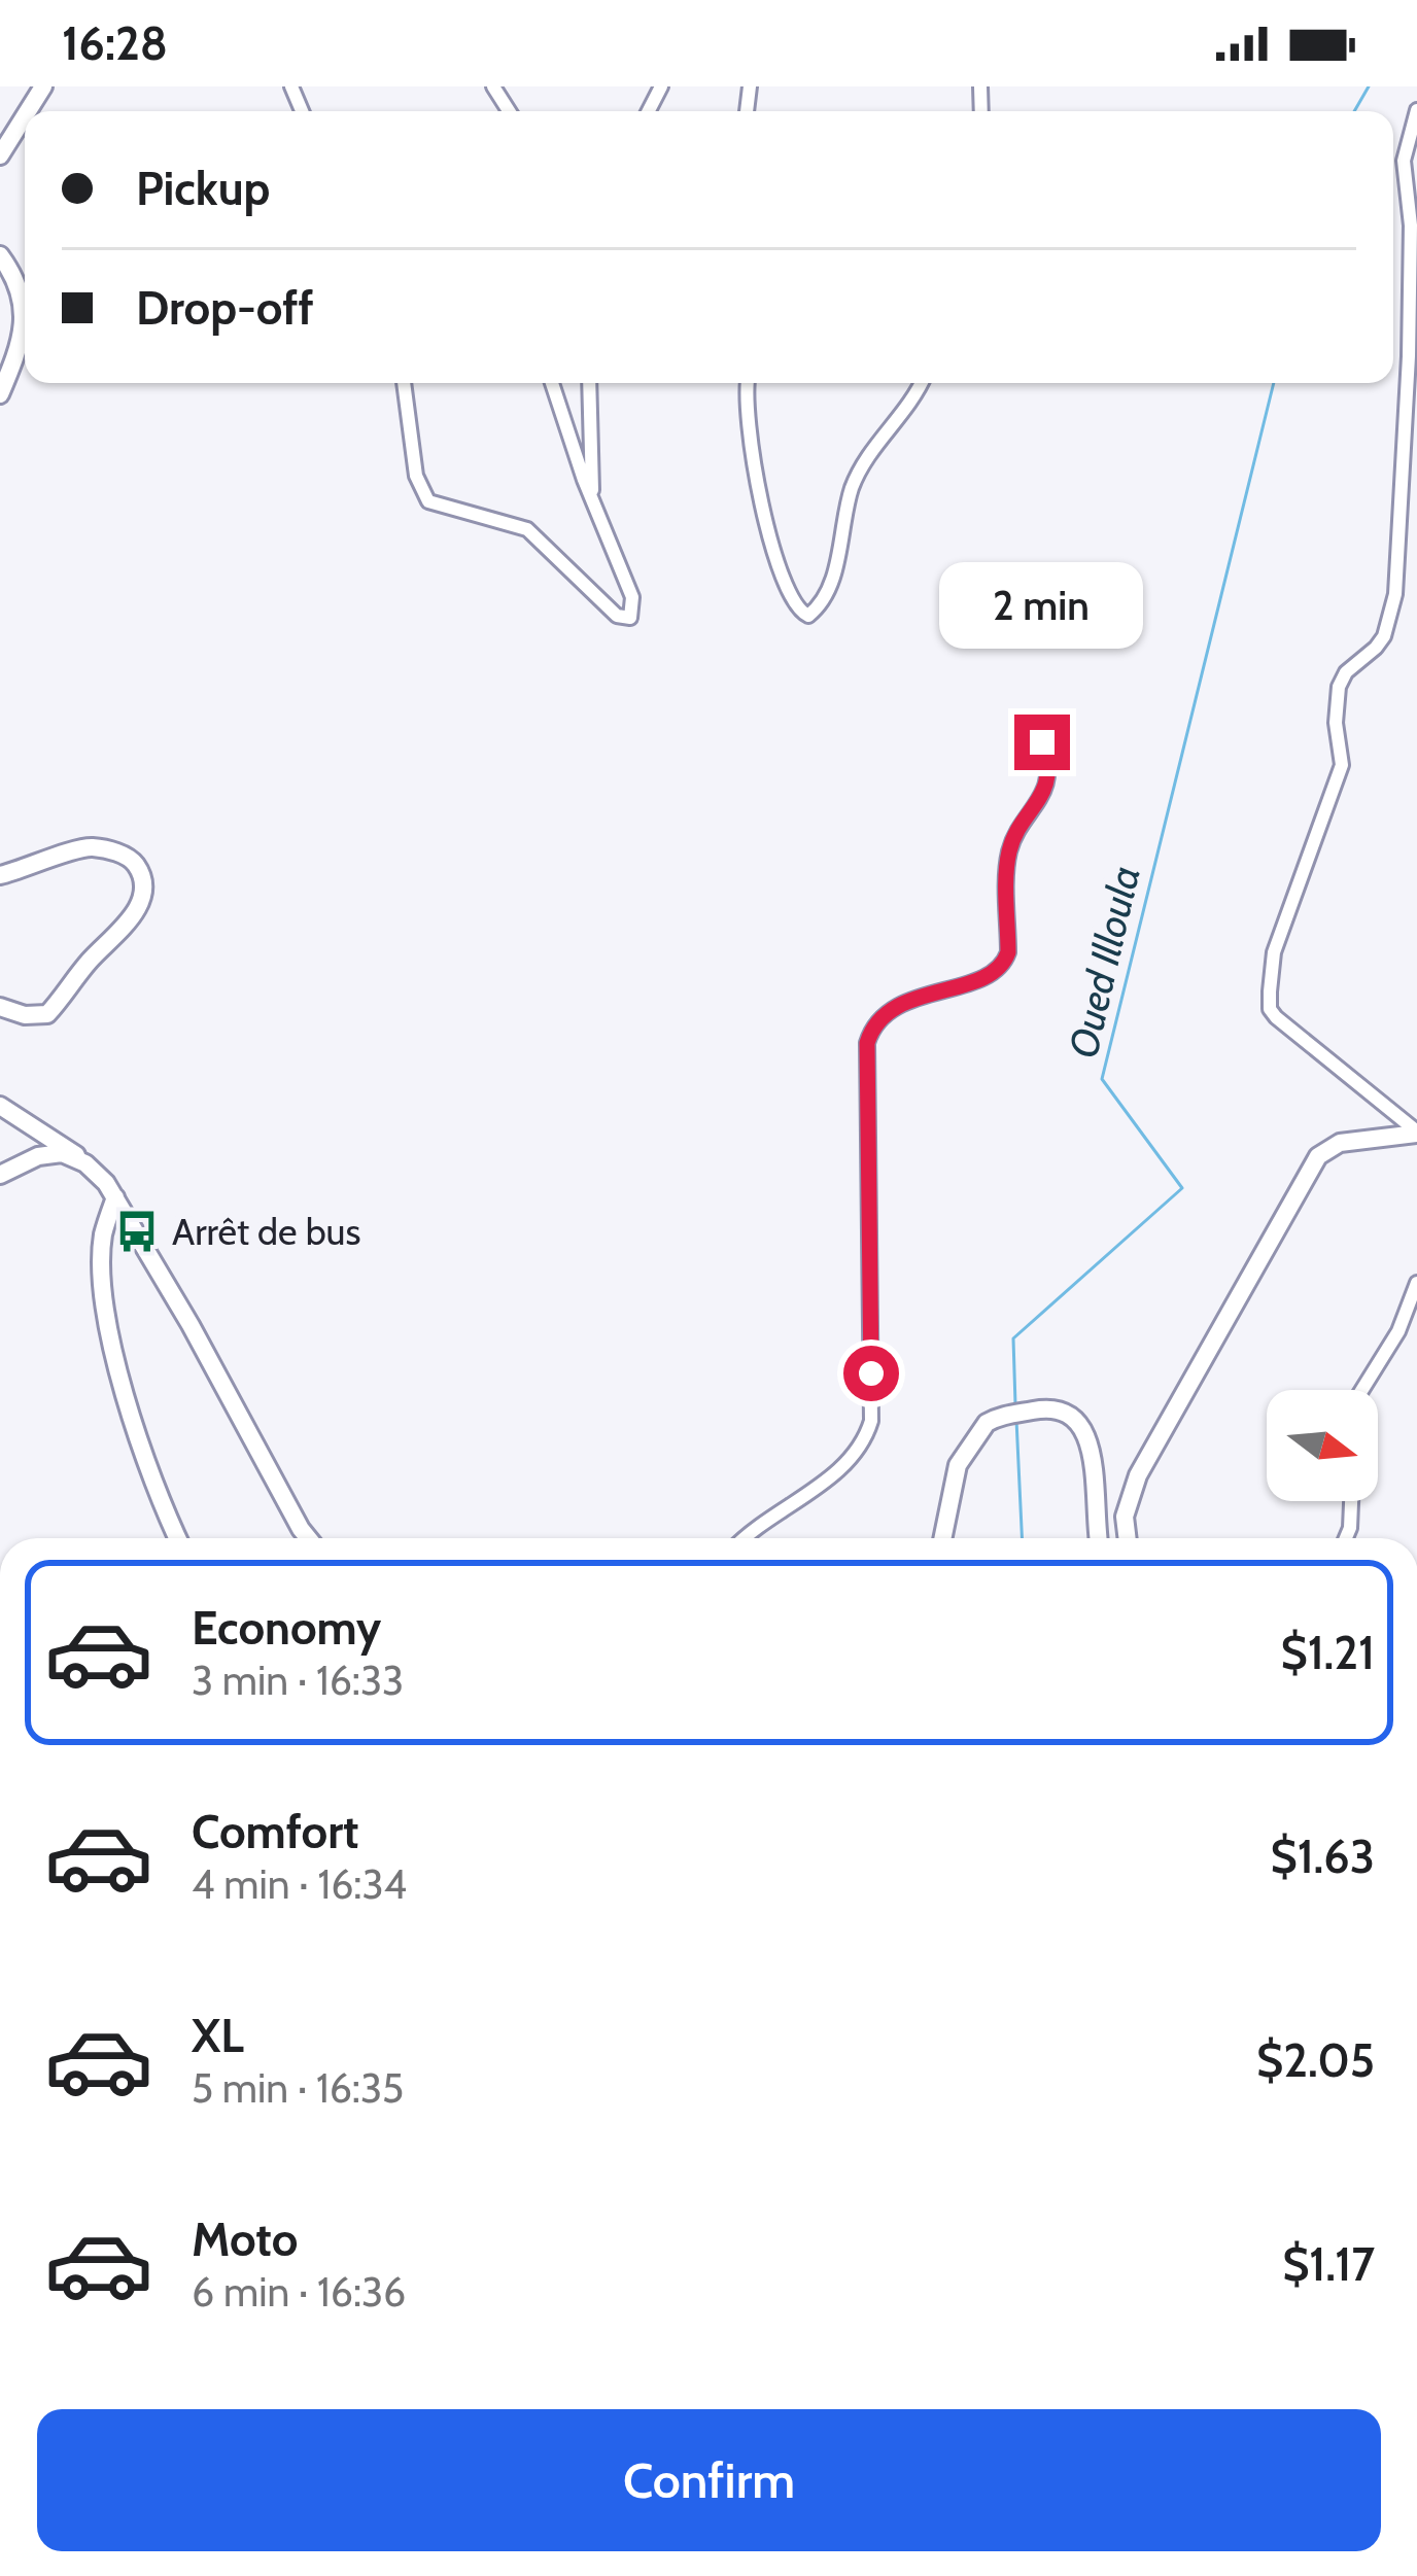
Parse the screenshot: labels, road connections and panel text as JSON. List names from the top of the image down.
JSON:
{
  "water": ["Oued Illoula"],
  "places": {
    "bus stop": ["Arrêt de bus"]
  },
  "north": "right",
  "page": {
    "status": "16:28",
    "banner": ["Pickup", "Drop-off"],
    "bubble": "2 min",
    "list": [
      {
        "name": "Economy",
        "note": "3 min · 16:33",
        "value": "$1.21"
      },
      {
        "name": "Comfort",
        "note": "4 min · 16:34",
        "value": "$1.63"
      },
      {
        "name": "XL",
        "note": "5 min · 16:35",
        "value": "$2.05"
      },
      {
        "name": "Moto",
        "note": "6 min · 16:36",
        "value": "$1.17"
      }
    ],
    "buttons": "Confirm"
  }
}
